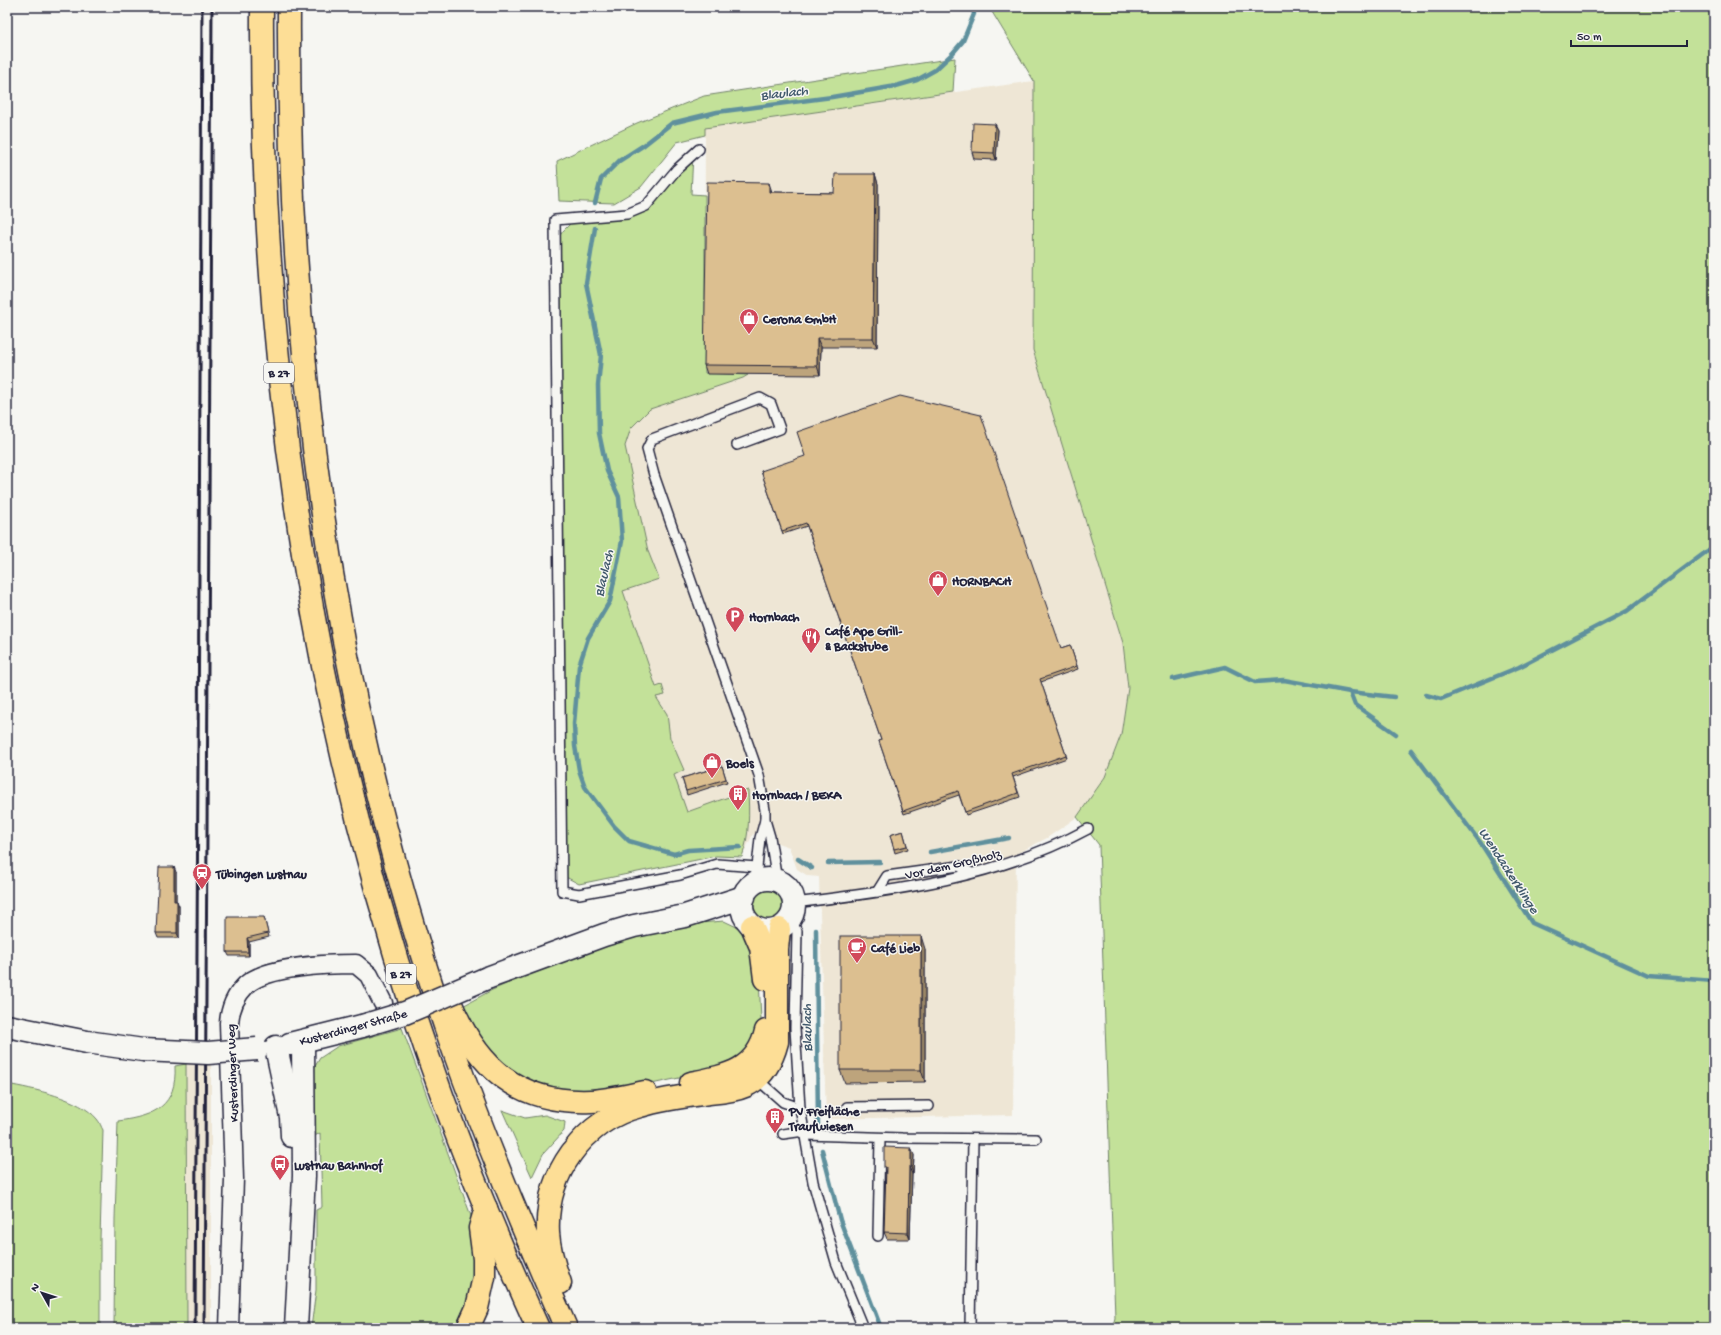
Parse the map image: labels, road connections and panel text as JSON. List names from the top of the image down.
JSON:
{
  "streets": {
    "highway": ["B 27"],
    "street": ["Kusterdinger Straße", "Kusterdinger Weg"],
    "lane": ["Vor dem Großholz"]
  },
  "crossings": [
    ["Vor dem Großholz", "Kusterdinger Straße"]
  ],
  "water": ["Blaulach", "Wendackerklinge"],
  "places": {
    "shop": ["Cerona GmbH", "HORNBACH", "Boels"],
    "parking": ["Hornbach"],
    "restaurant": ["Café Ape Grill- & Backstube"],
    "building": ["Hornbach / BEKA", "PV Freifläche Traufwiesen"],
    "station": ["Tübingen Lustnau"],
    "cafe": ["Café Lieb"],
    "bus stop": ["Lustnau Bahnhof"]
  },
  "scale_bar": "50 m",
  "north": "top left"
}
